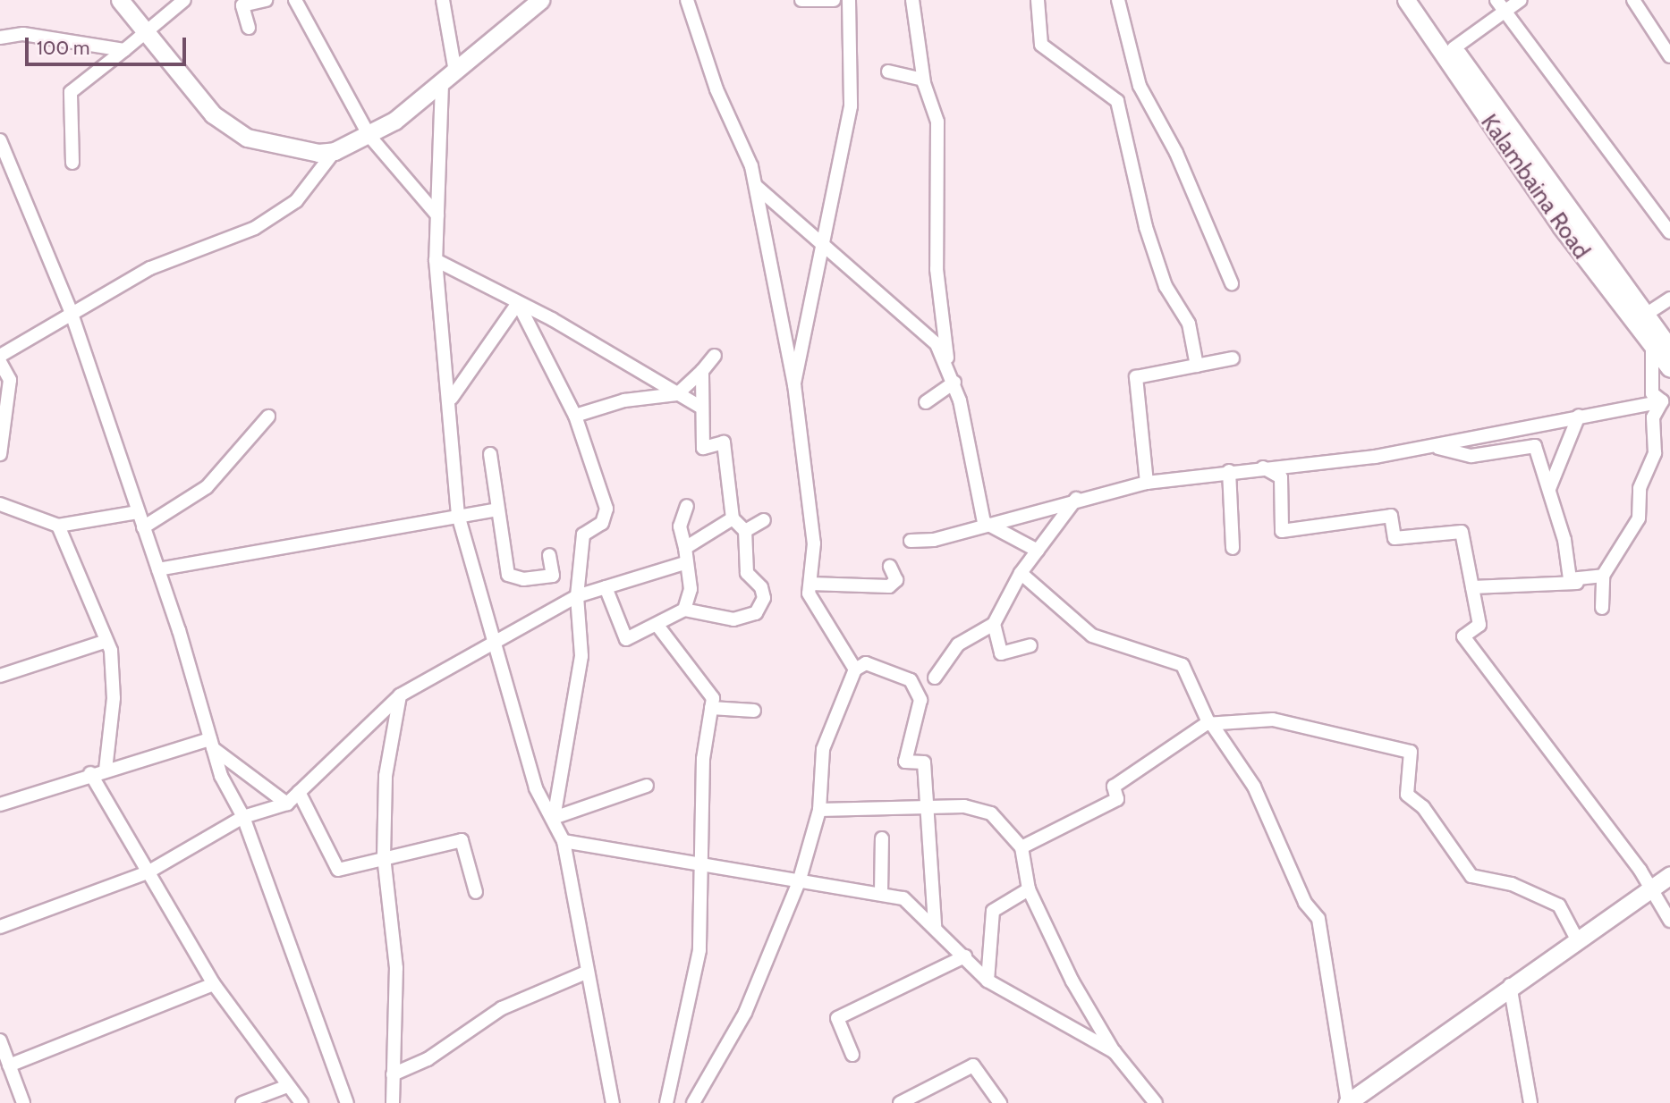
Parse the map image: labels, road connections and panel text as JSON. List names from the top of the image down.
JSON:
{
  "streets": {
    "street": ["Kalambaina Road"]
  },
  "scale_bar": "100 m"
}
